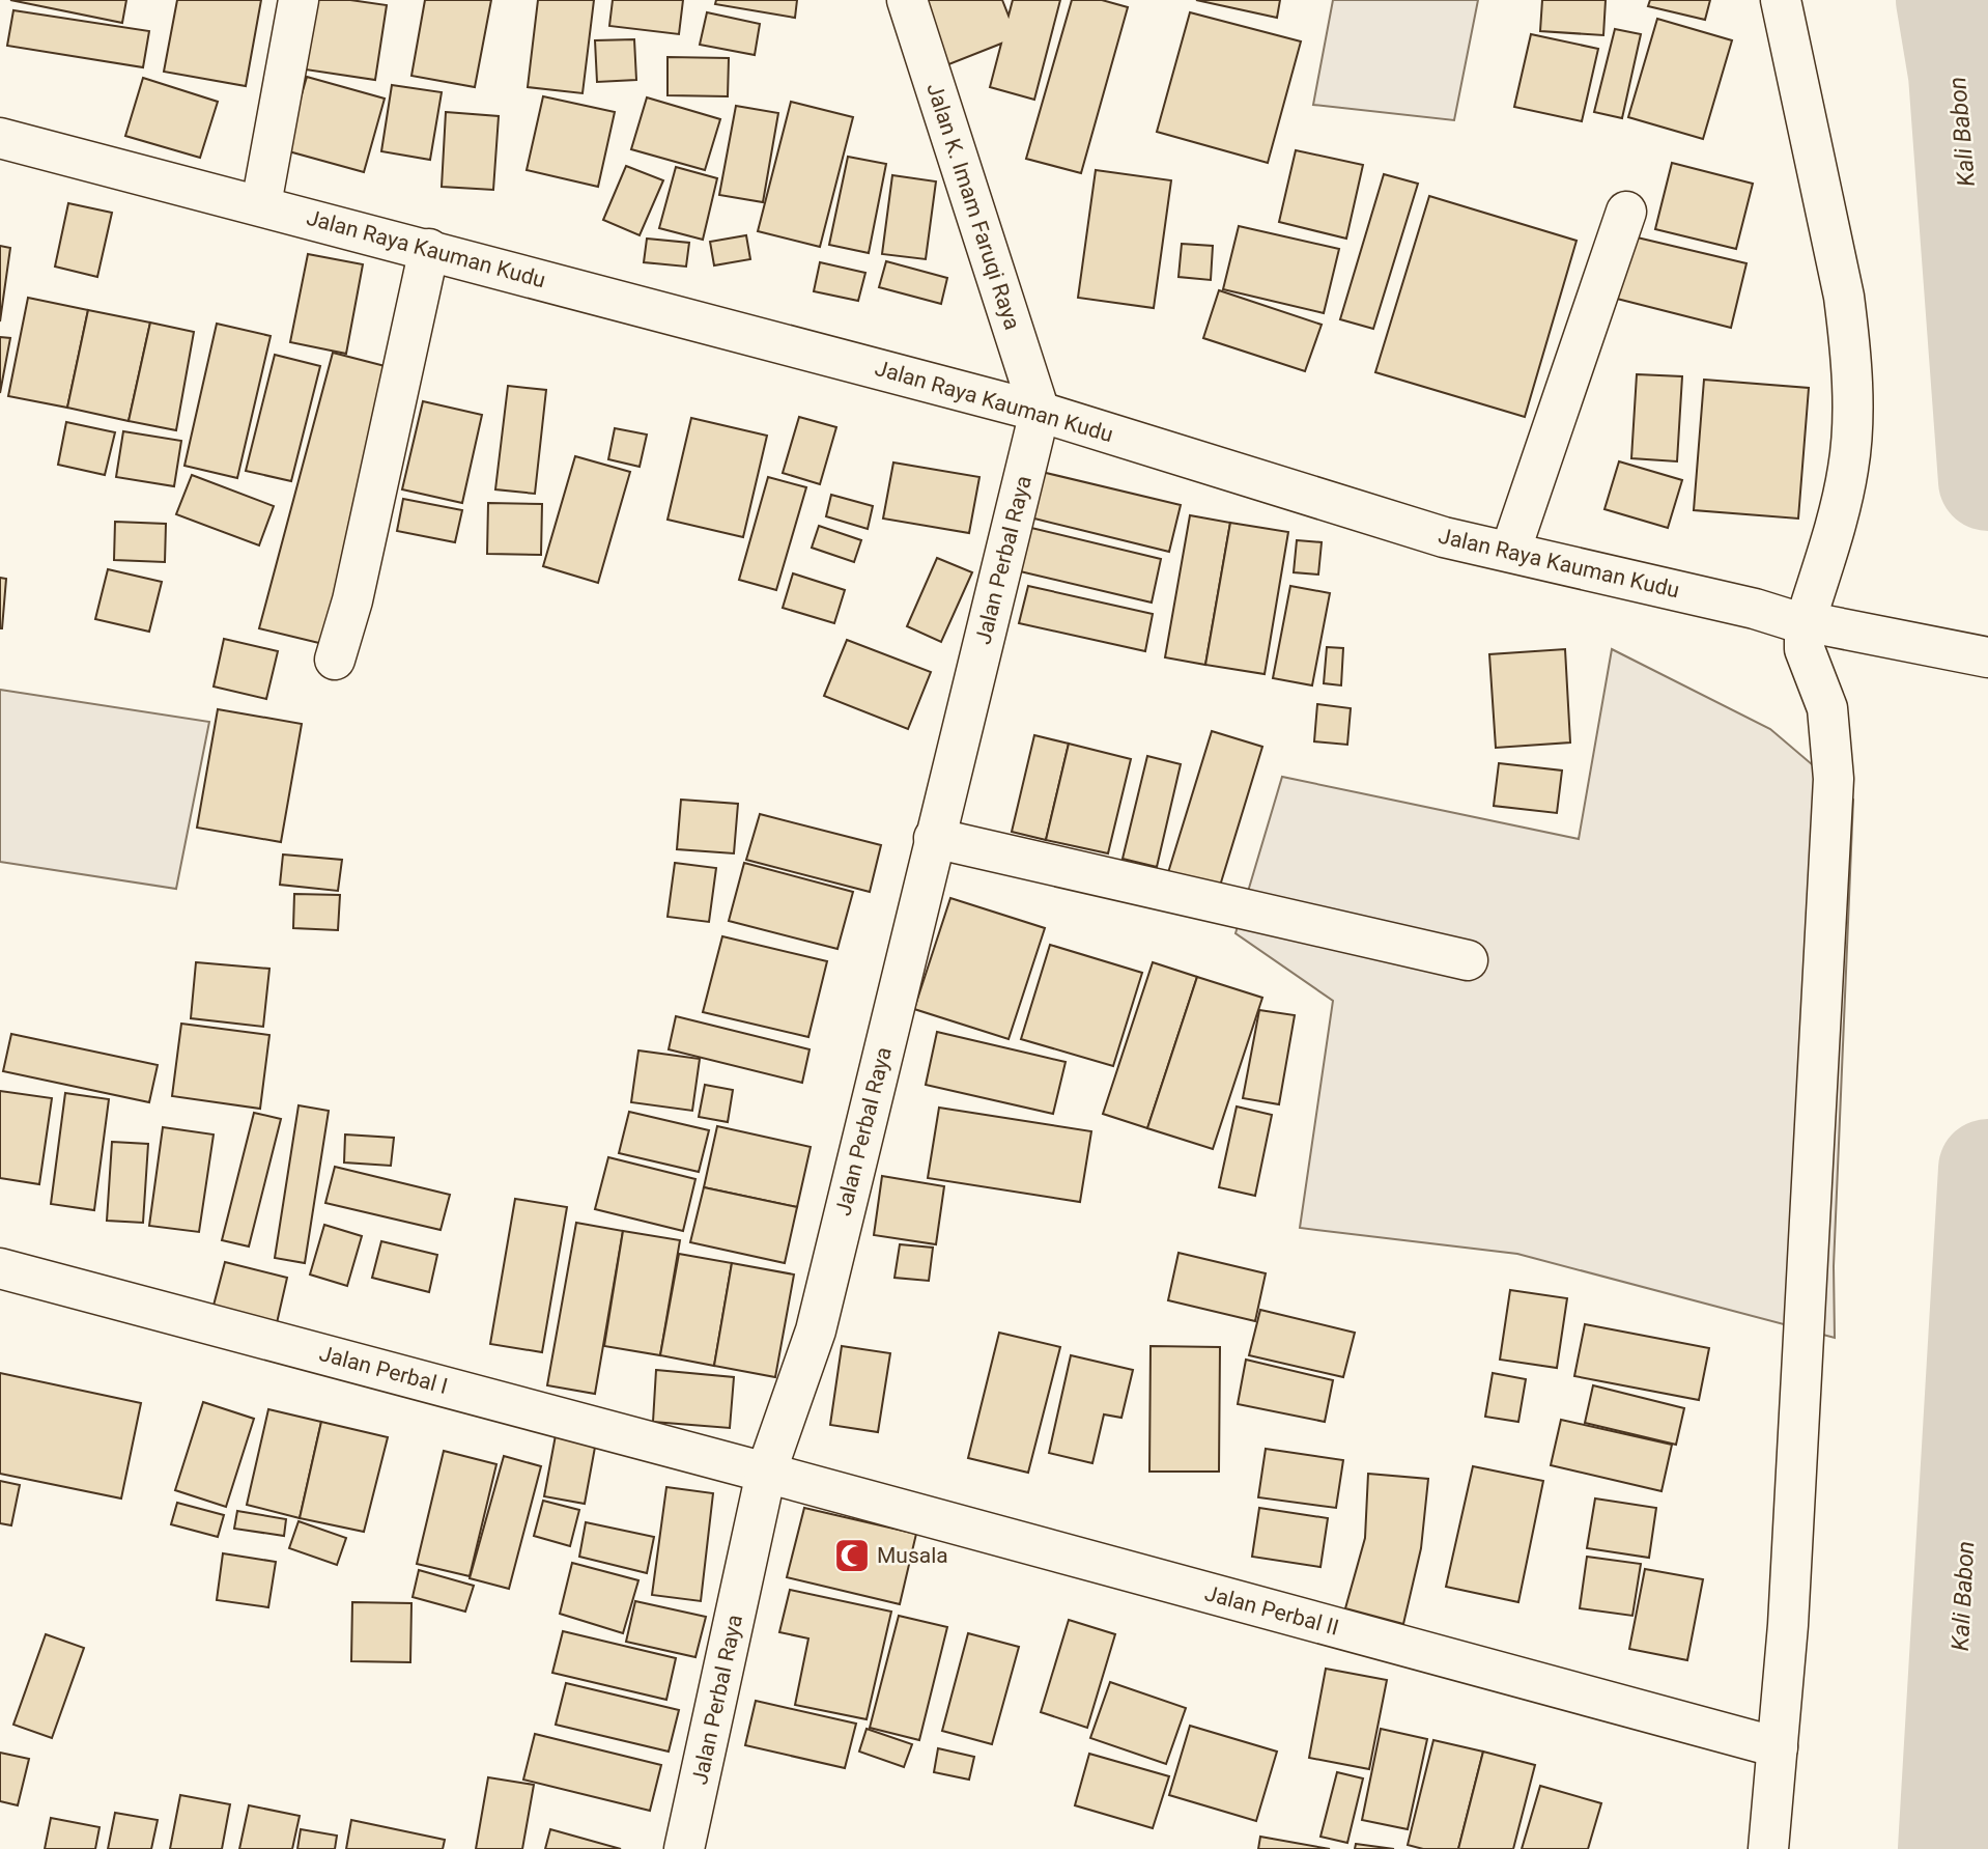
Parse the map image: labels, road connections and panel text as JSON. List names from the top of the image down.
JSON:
{
  "streets": {
    "street": [
      "Jalan K. Imam Faruqi Raya",
      "Jalan Raya Kauman Kudu",
      "Jalan Perbal Raya",
      "Jalan Perbal I",
      "Jalan Perbal II"
    ]
  },
  "crossings": [
    ["Jalan K. Imam Faruqi Raya", "Jalan Raya Kauman Kudu"],
    ["Jalan K. Imam Faruqi Raya", "Jalan Perbal Raya"],
    ["Jalan Raya Kauman Kudu", "Jalan Perbal Raya"],
    ["Jalan Perbal Raya", "Jalan Perbal I"],
    ["Jalan Perbal Raya", "Jalan Perbal II"],
    ["Jalan Perbal I", "Jalan Perbal II"]
  ],
  "water": ["Kali Babon"],
  "places": {
    "mosque": ["Musala"]
  }
}
